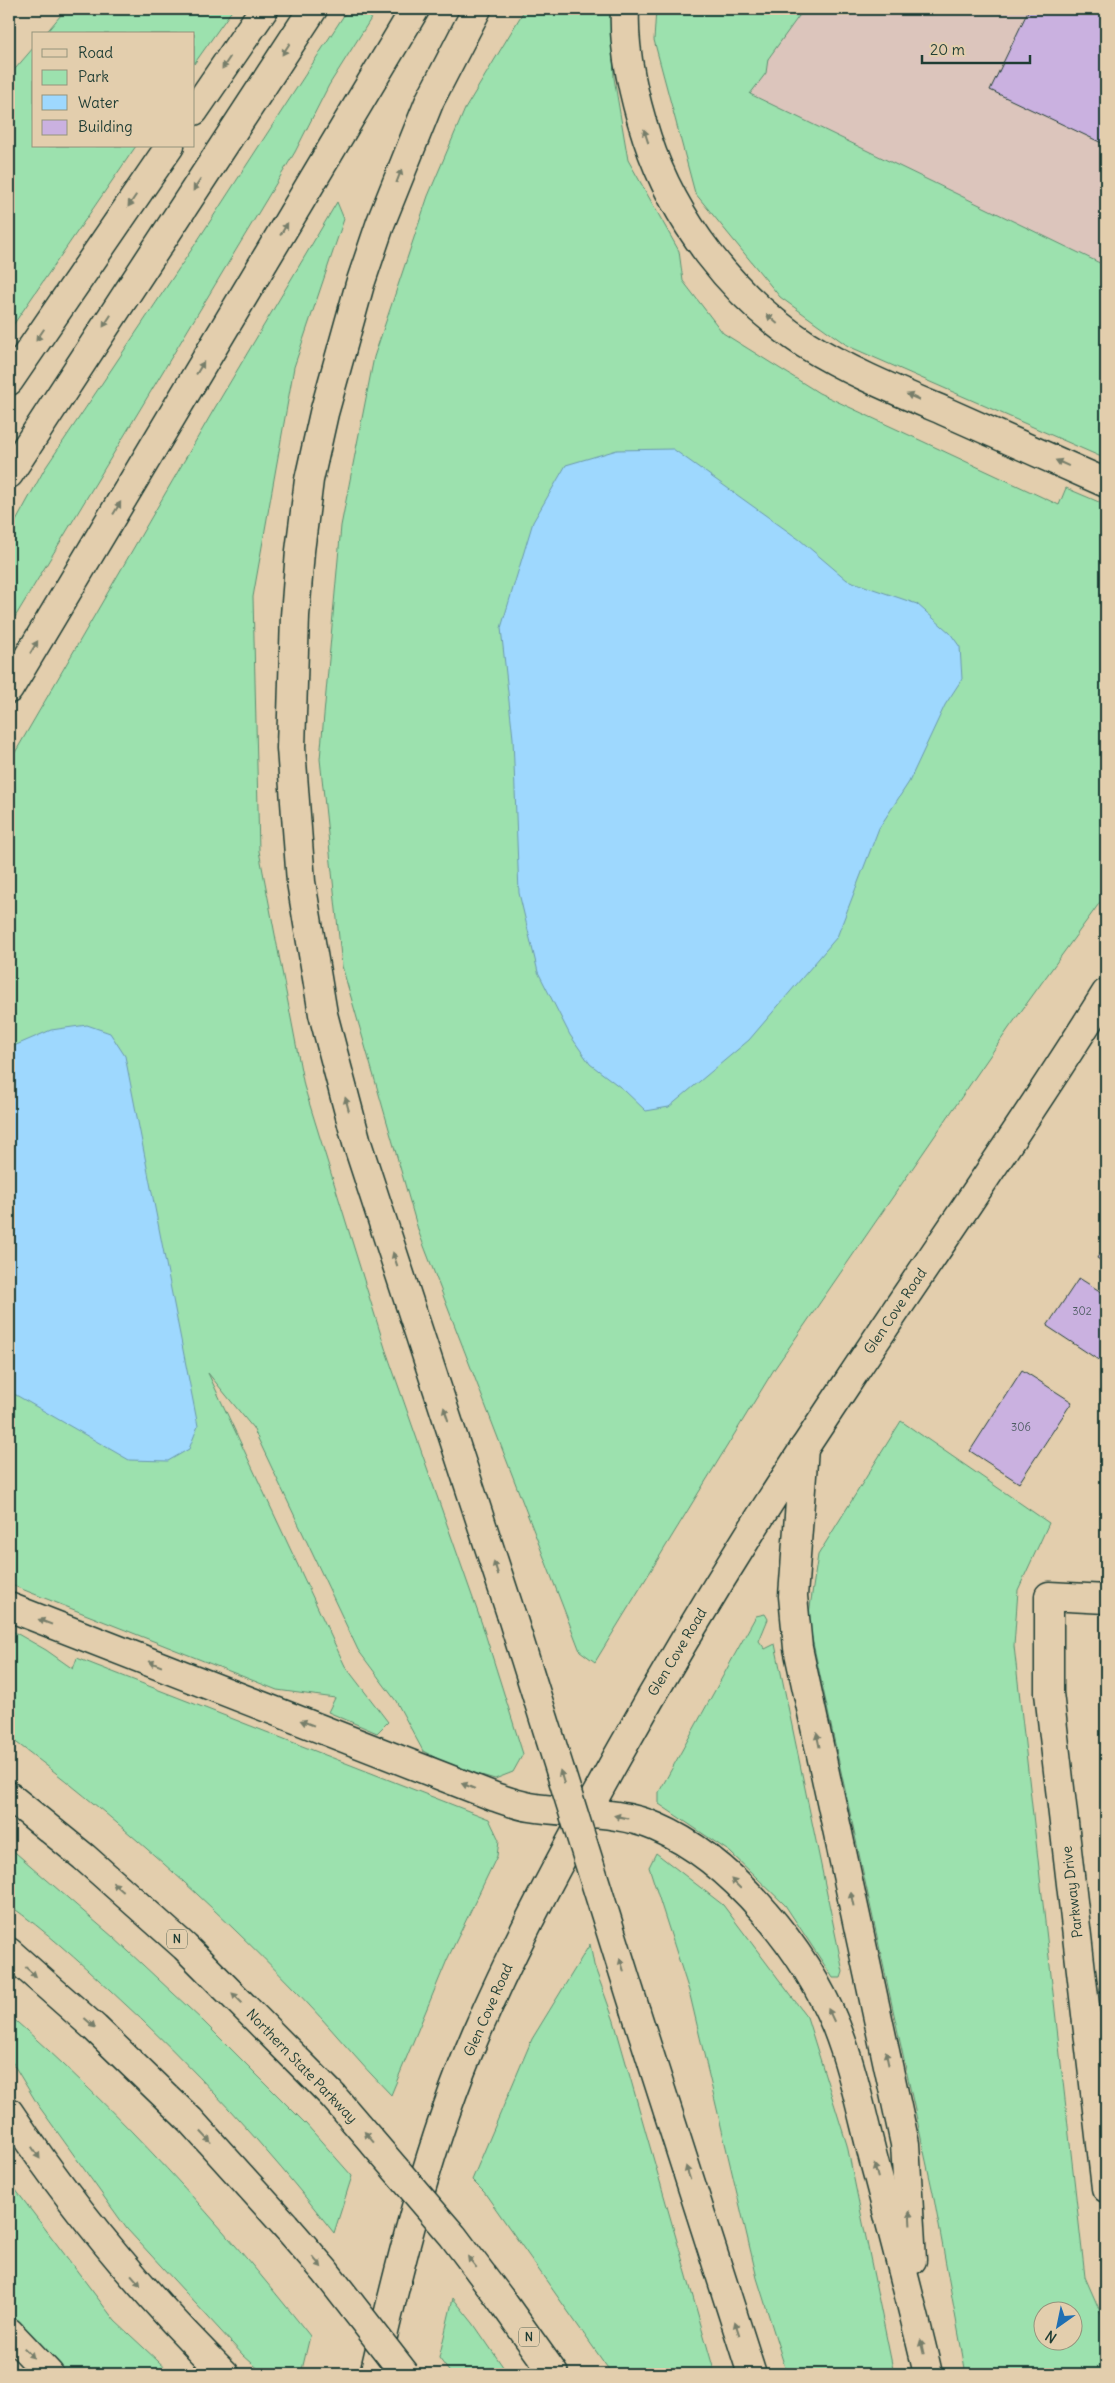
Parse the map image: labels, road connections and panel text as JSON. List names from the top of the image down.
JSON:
{
  "streets": {
    "main road": [
      "Glen Cove Road",
      "Parkway Drive",
      "N",
      "Northern State Parkway"
    ]
  },
  "house_numbers": ["302", "306"],
  "legend": [
    "Road",
    "Park",
    "Water",
    "Building"
  ],
  "scale_bar": "20 m",
  "north": "bottom left"
}
